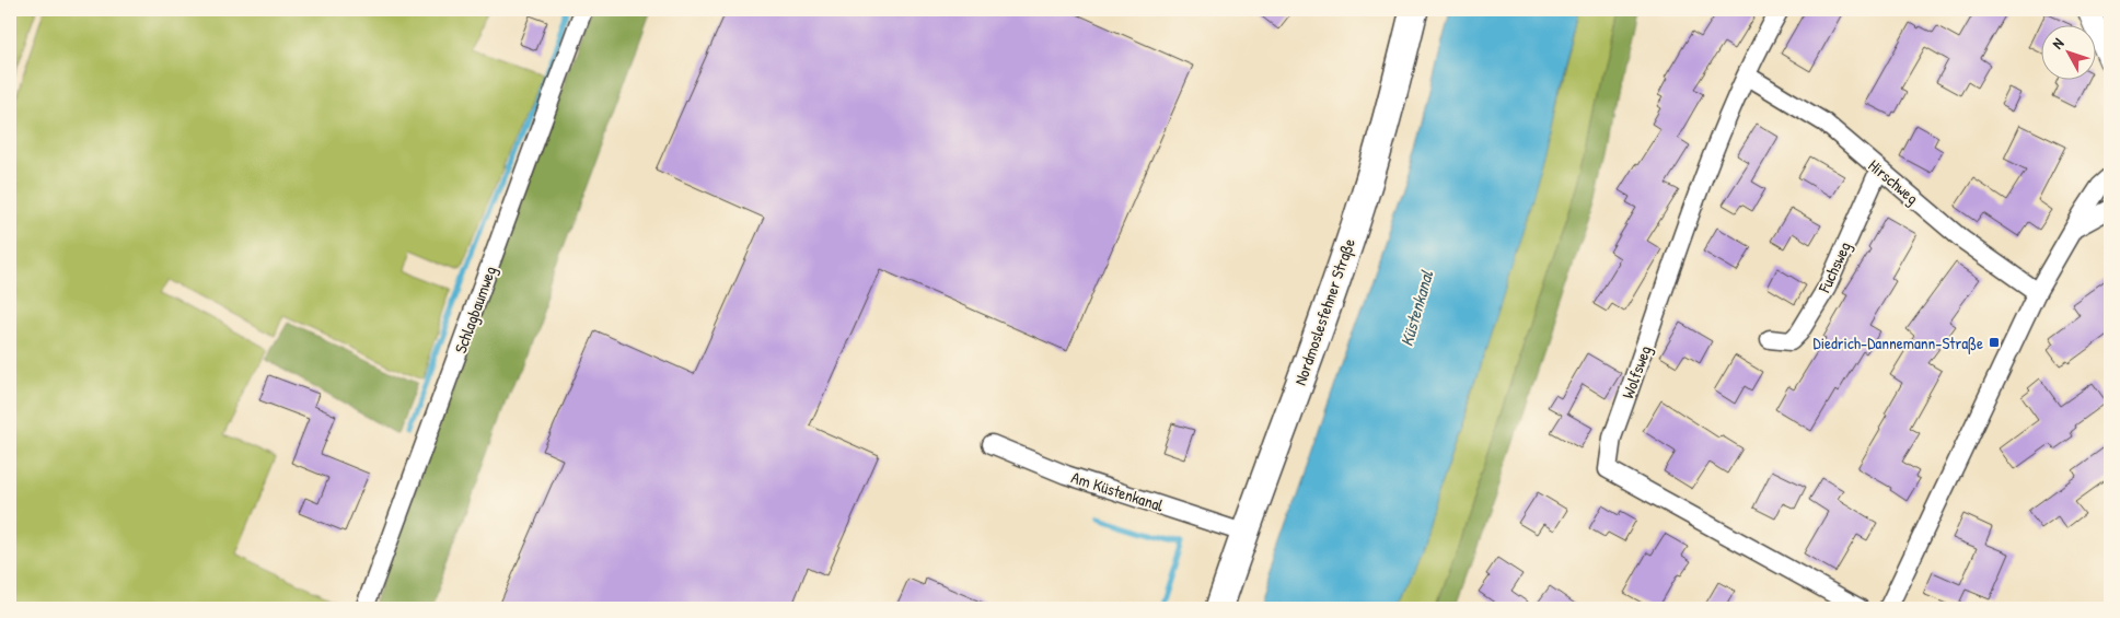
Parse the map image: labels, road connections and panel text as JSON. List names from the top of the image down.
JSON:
{
  "streets": {
    "main road": ["Nordmoslesfehner Straße"],
    "street": [
      "Hirschweg",
      "Fuchsweg",
      "Schlagbaumweg",
      "Wolfsweg",
      "Am Küstenkanal"
    ]
  },
  "crossings": [
    ["Hirschweg", "Fuchsweg"],
    ["Hirschweg", "Wolfsweg"],
    ["Nordmoslesfehner Straße", "Am Küstenkanal"]
  ],
  "water": ["Küstenkanal"],
  "places": {
    "transit": ["Diedrich-Dannemann-Straße"]
  },
  "north": "top left"
}
